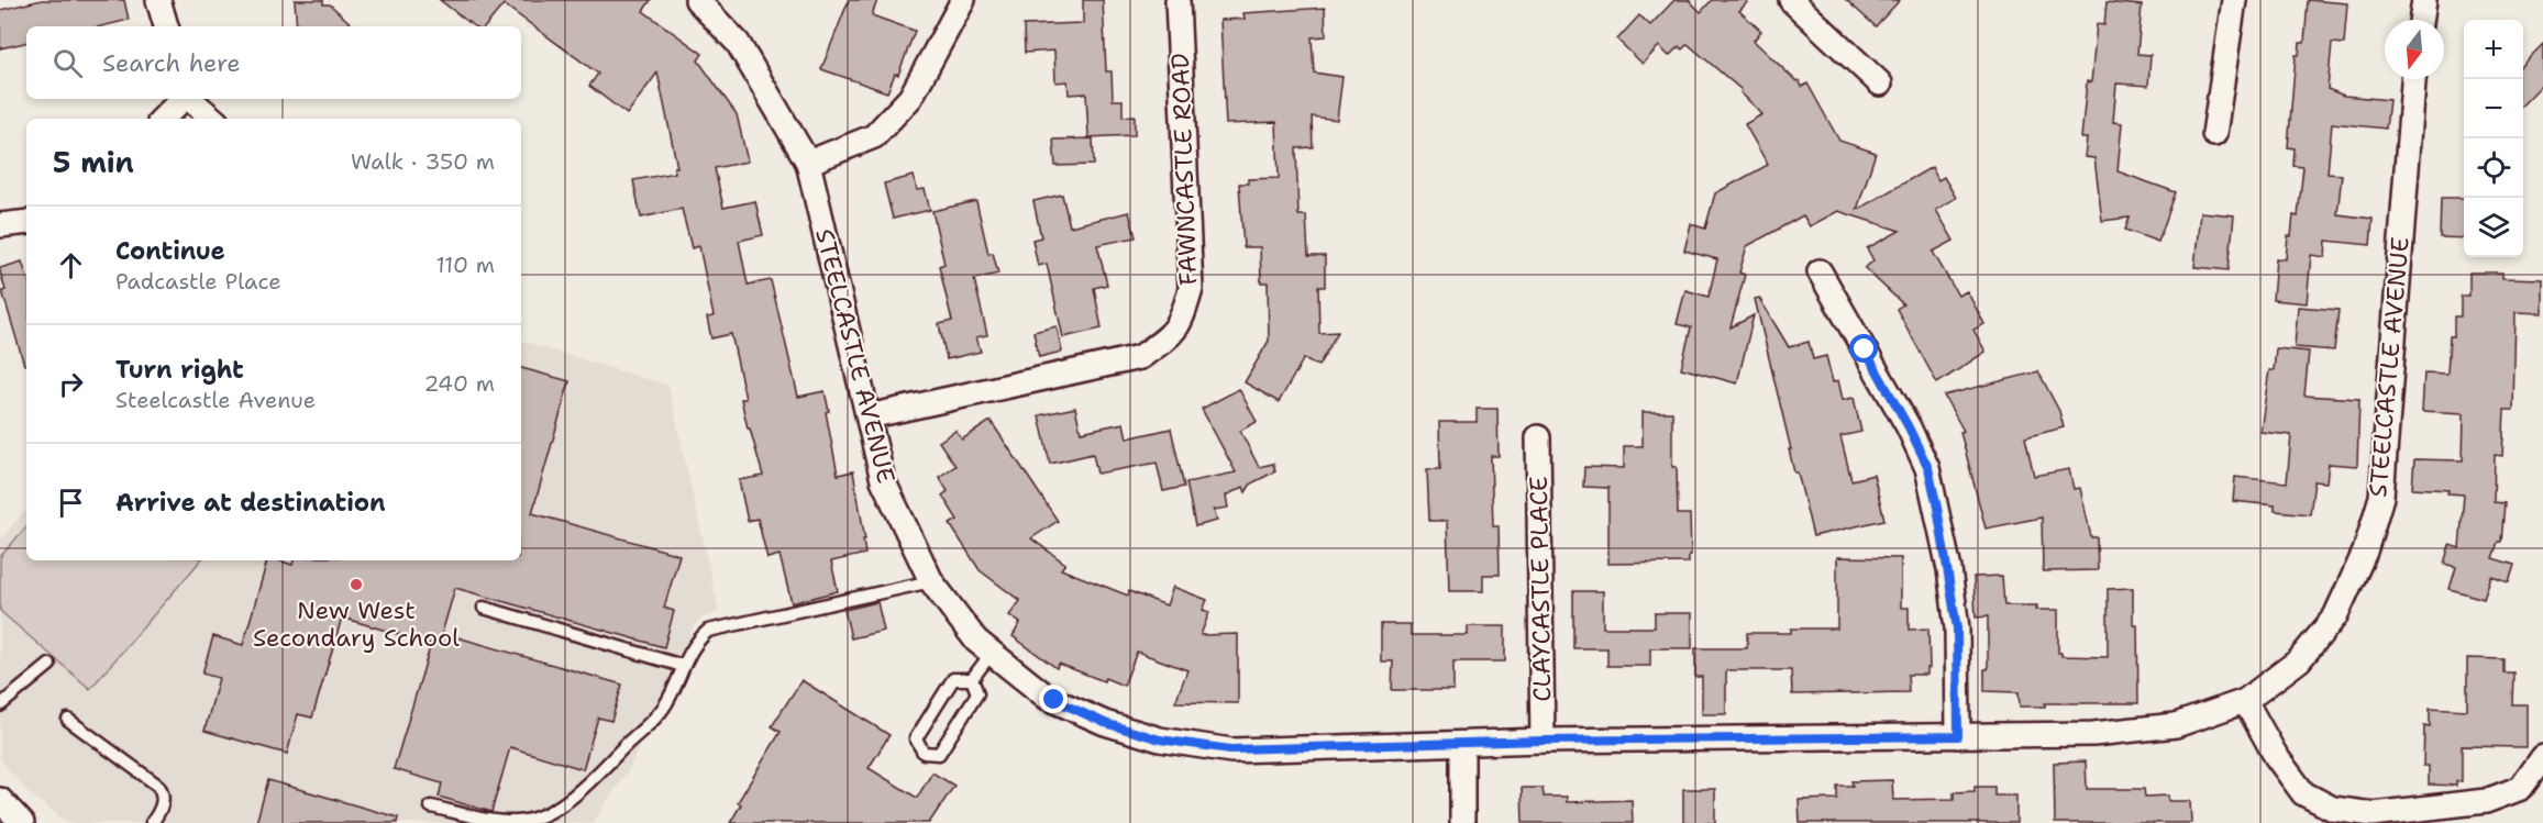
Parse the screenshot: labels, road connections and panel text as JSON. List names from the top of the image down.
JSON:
{
  "streets": {
    "street": ["FAWNCASTLE ROAD", "STEELCASTLE AVENUE", "CLAYCASTLE PLACE"]
  },
  "crossings": [
    ["FAWNCASTLE ROAD", "STEELCASTLE AVENUE"],
    ["STEELCASTLE AVENUE", "CLAYCASTLE PLACE"]
  ],
  "places": ["New West Secondary School"],
  "north": "bottom",
  "page": {
    "map_buttons": ["+", "−"],
    "search": "Search here",
    "heading": ["5 min", "Walk · 350 m"],
    "list": [
      ["Continue", "Padcastle Place", "110 m"],
      ["Turn right", "Steelcastle Avenue", "240 m"],
      "Arrive at destination"
    ]
  }
}
